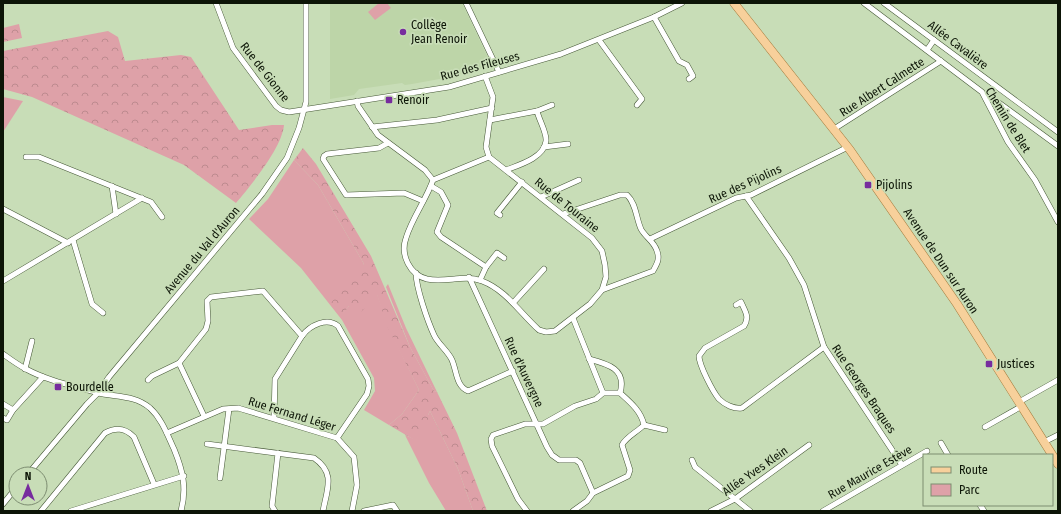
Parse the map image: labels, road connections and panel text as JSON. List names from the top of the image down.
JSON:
{
  "streets": {
    "main road": ["Avenue de Dun sur Auron"],
    "street": [
      "Allée Cavalière",
      "Rue des Fileuses",
      "Rue de Gionne",
      "Rue Albert Calmette",
      "Chemin de Blet",
      "Rue des Pijolins",
      "Rue de Touraine",
      "Avenue du Val d'Auron",
      "Rue d'Auvergne",
      "Rue Georges Braques",
      "Rue Fernand Léger",
      "Allée Yves Klein",
      "Rue Maurice Estève"
    ]
  },
  "crossings": [
    ["Rue des Fileuses", "Rue de Gionne"],
    ["Rue des Fileuses", "Avenue du Val d'Auron"],
    ["Rue de Gionne", "Avenue du Val d'Auron"],
    ["Rue Albert Calmette", "Chemin de Blet"],
    ["Rue Albert Calmette", "Avenue de Dun sur Auron"],
    ["Rue des Pijolins", "Avenue de Dun sur Auron"],
    ["Rue des Pijolins", "Rue Georges Braques"],
    ["Rue Georges Braques", "Rue Maurice Estève"]
  ],
  "places": {
    "other": ["Collège Jean Renoir"],
    "transit": [
      "Renoir",
      "Pijolins",
      "Justices",
      "Bourdelle"
    ]
  },
  "legend": ["Route", "Parc"],
  "north": "top"
}
